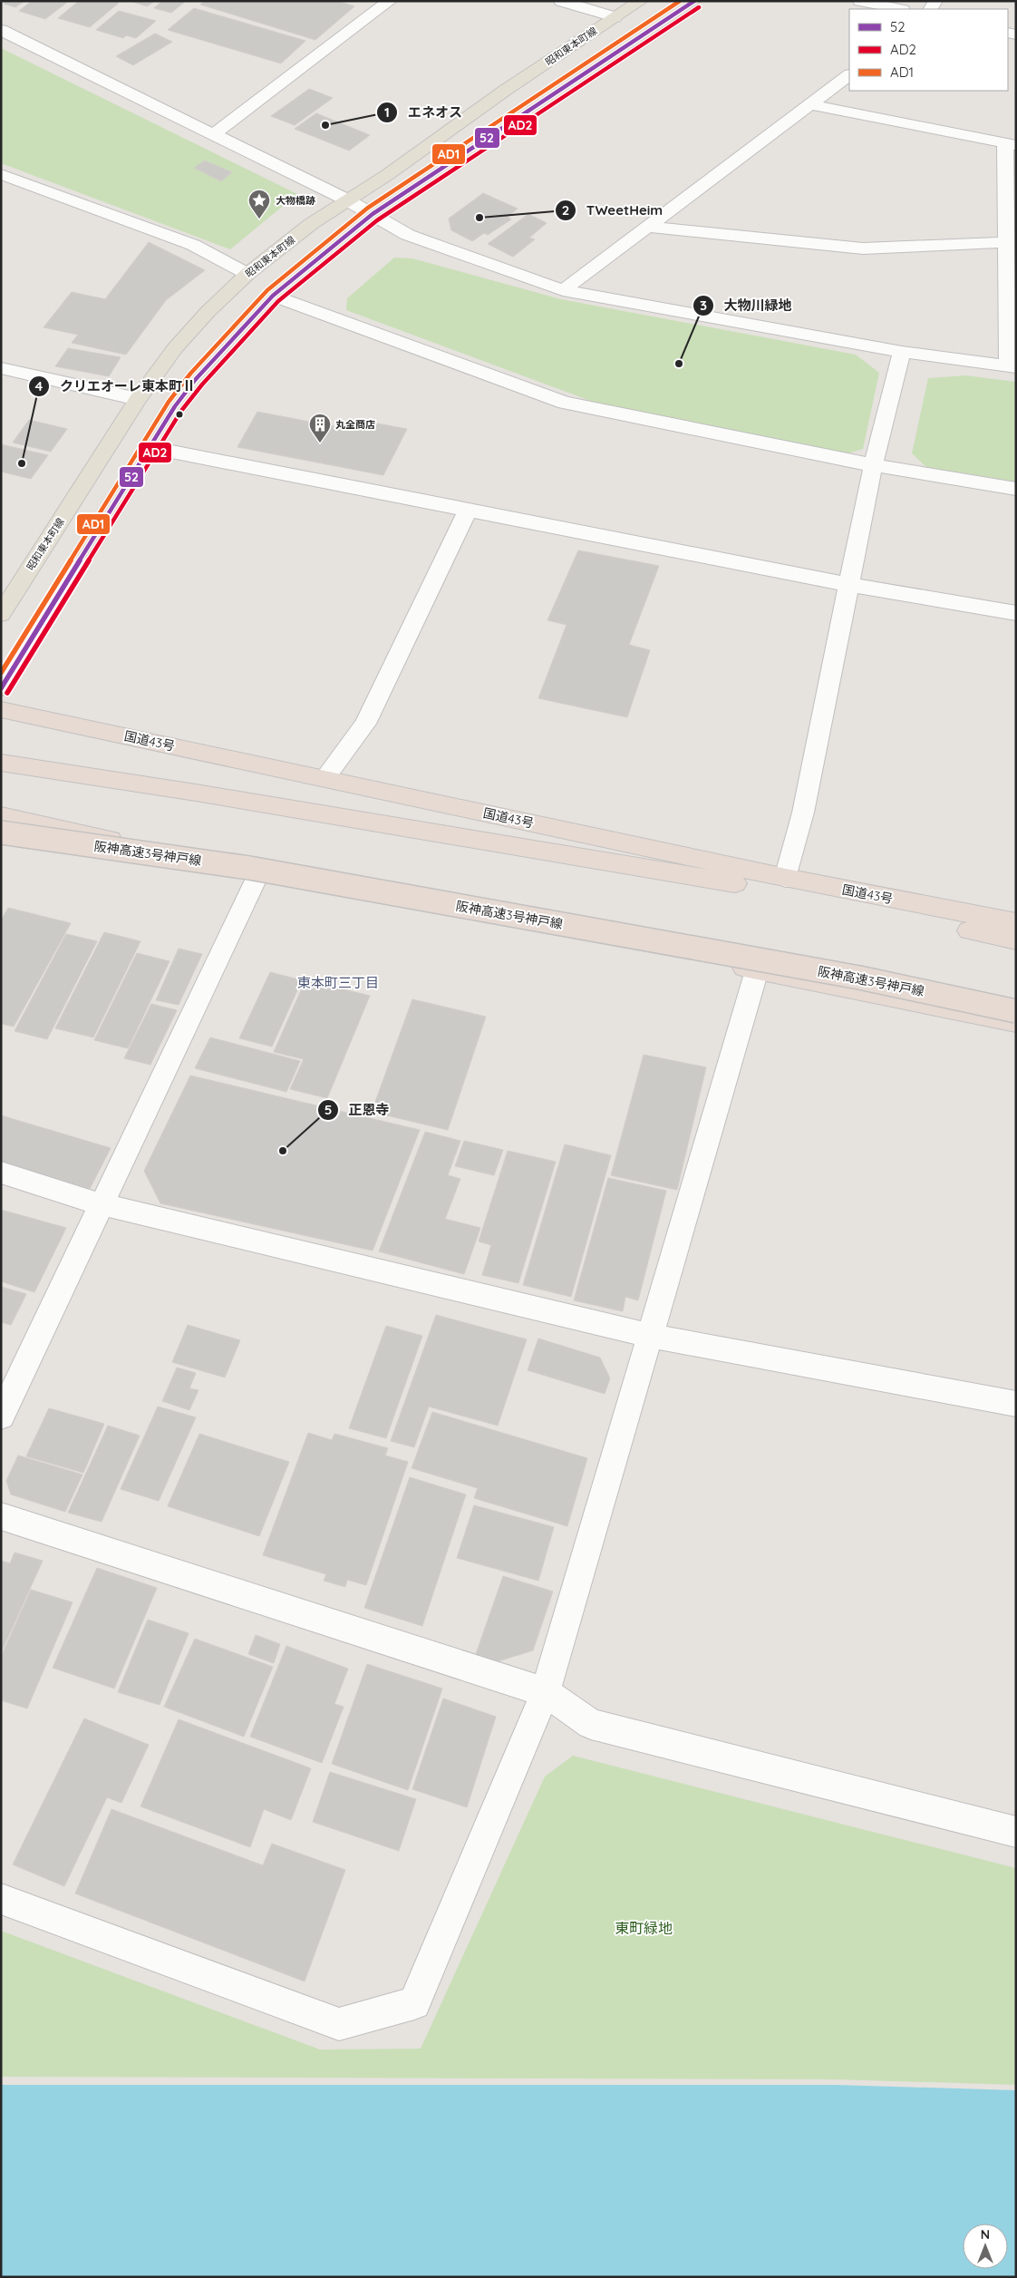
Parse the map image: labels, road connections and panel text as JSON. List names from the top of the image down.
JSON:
{
  "streets": {
    "highway": ["国道43号", "阪神高速3号神戸線"],
    "main road": ["昭和東本町線"]
  },
  "districts": ["東本町三丁目"],
  "parks": ["東町緑地"],
  "places": {
    "other": [
      "エネオス",
      "TWeetHeim",
      "大物川緑地",
      "クリエオーレ東本町Ⅱ",
      "正恩寺"
    ],
    "place": ["大物橋跡"],
    "building": ["丸全商店"]
  },
  "lines": ["transit line 52", "transit line AD1", "transit line AD2"],
  "legend": ["52", "AD2", "AD1"],
  "north": "top"
}
